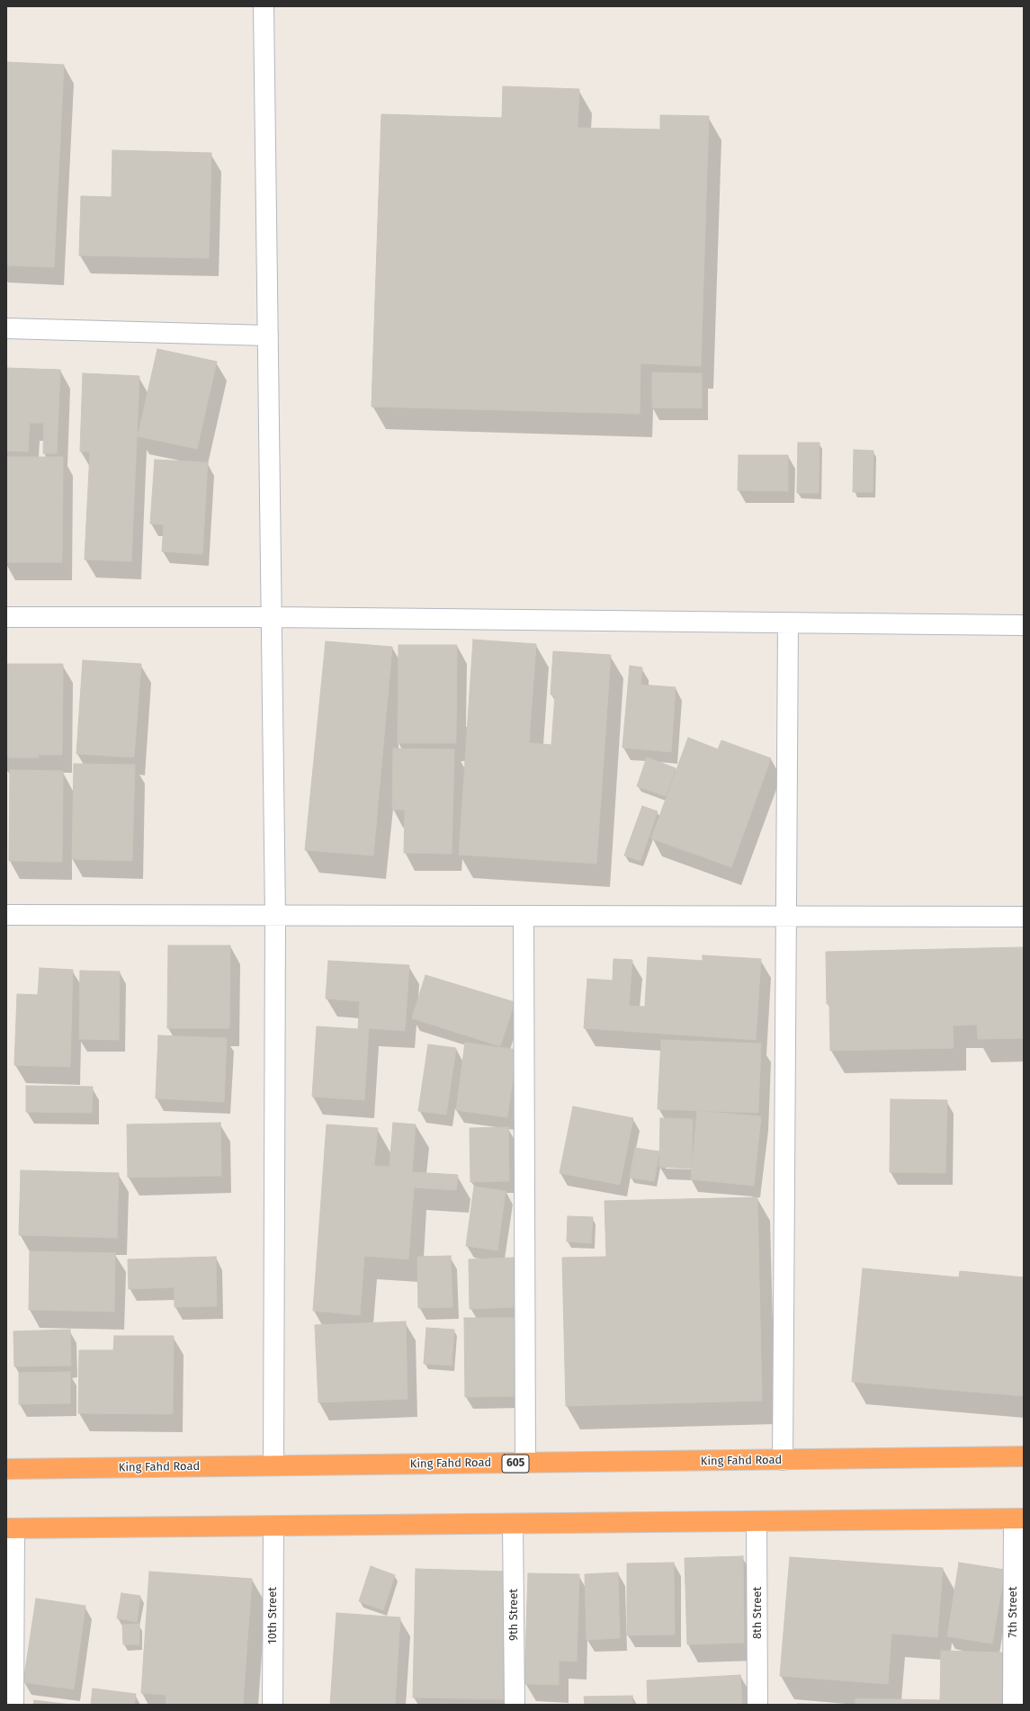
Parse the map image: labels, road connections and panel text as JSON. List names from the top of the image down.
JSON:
{
  "streets": {
    "highway": ["King Fahd Road", "605"],
    "street": [
      "7th Street",
      "8th Street",
      "9th Street",
      "10th Street"
    ]
  }
}
